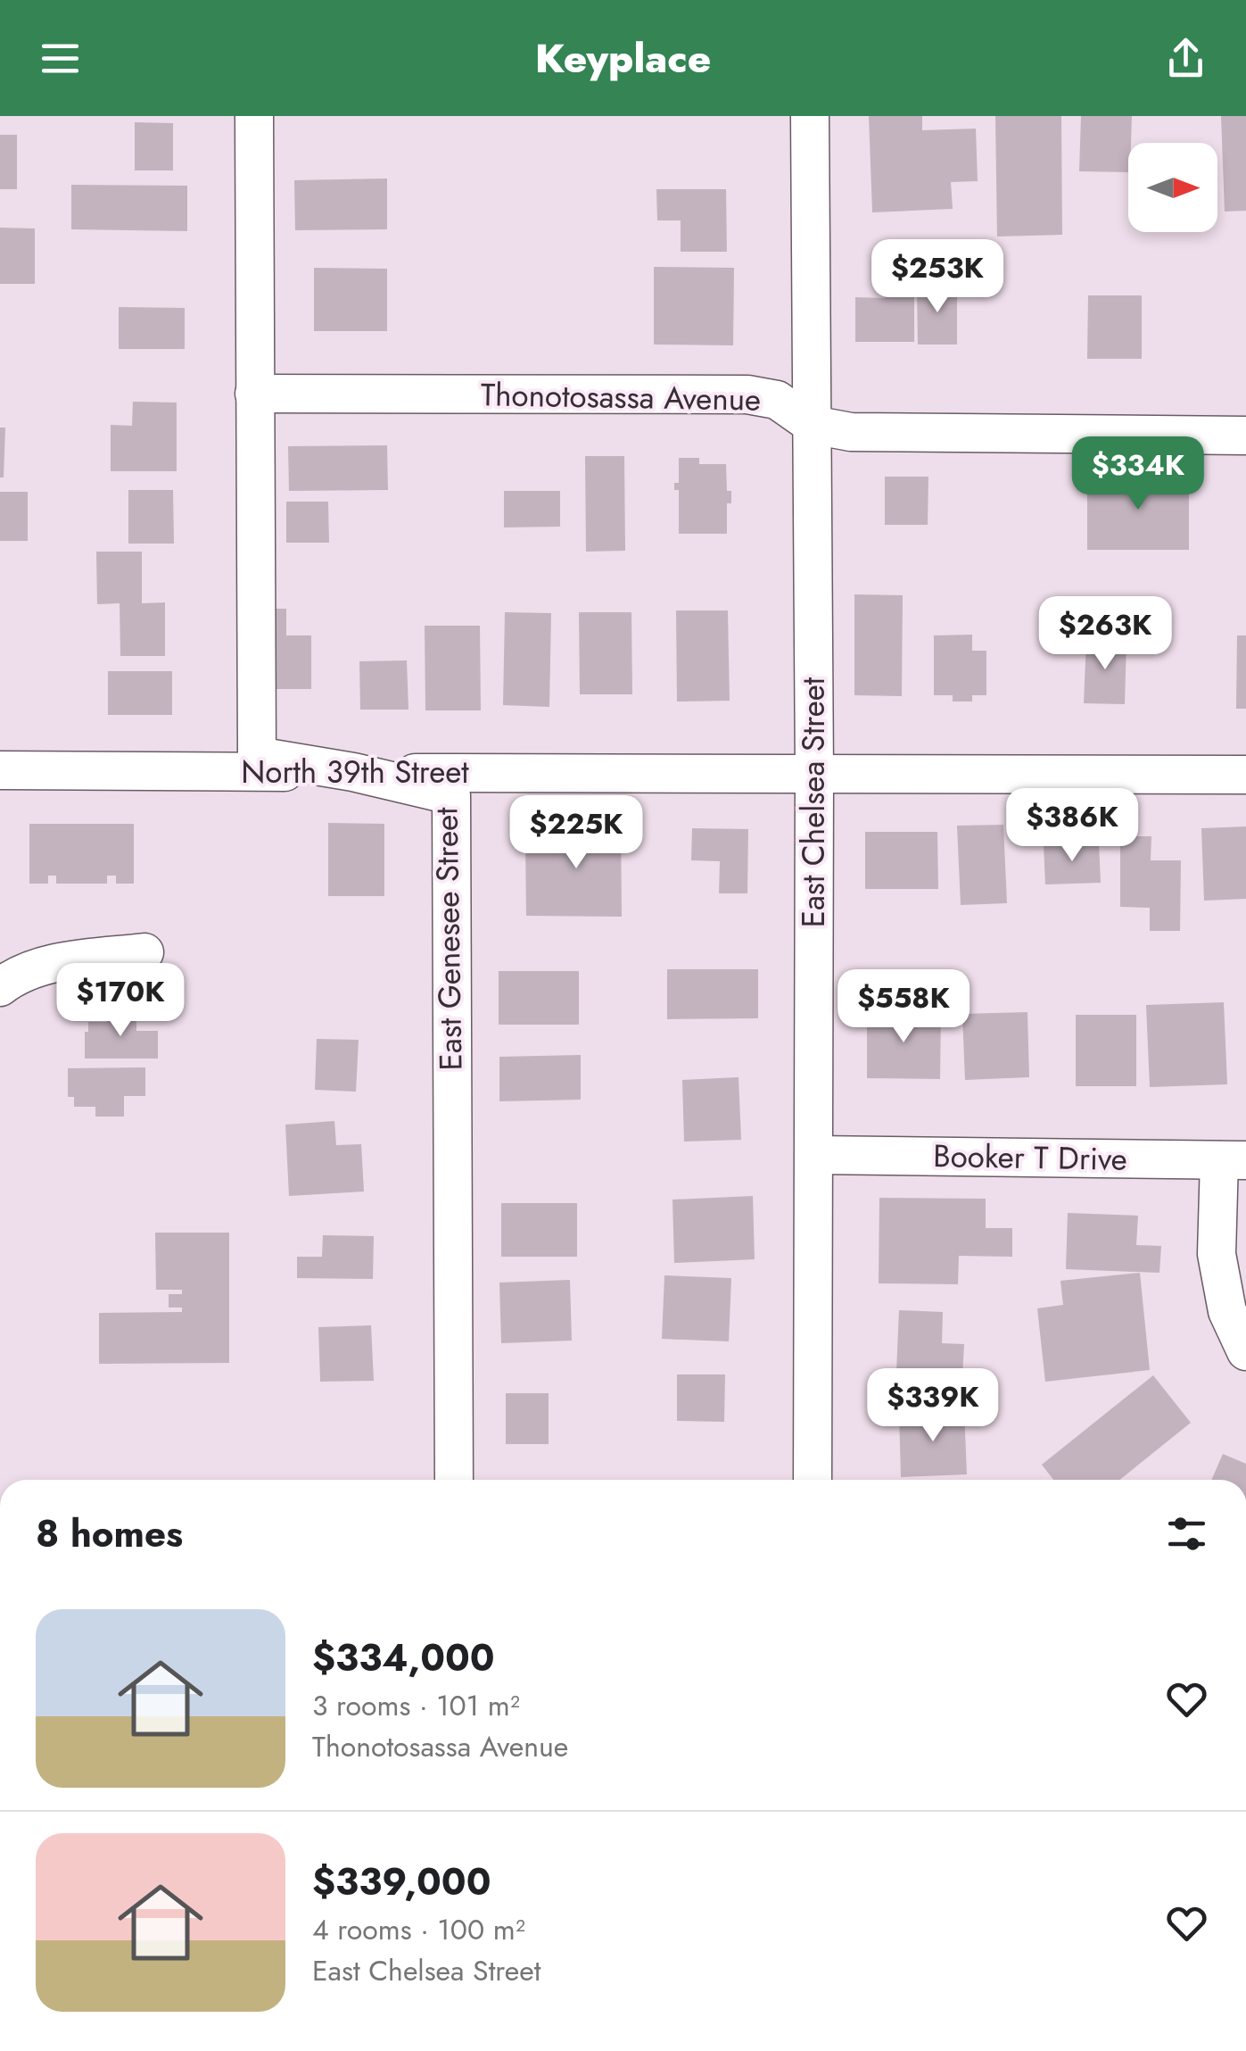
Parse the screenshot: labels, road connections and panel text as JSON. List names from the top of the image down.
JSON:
{
  "streets": {
    "street": [
      "Thonotosassa Avenue",
      "North 39th Street",
      "East Chelsea Street",
      "East Genesee Street",
      "Booker T Drive"
    ]
  },
  "crossings": [
    ["Thonotosassa Avenue", "East Chelsea Street"],
    ["Thonotosassa Avenue", "East Genesee Street"],
    ["North 39th Street", "East Chelsea Street"],
    ["North 39th Street", "East Genesee Street"],
    ["East Chelsea Street", "Booker T Drive"]
  ],
  "north": "right",
  "page": {
    "header": "Keyplace",
    "price": [
      "$253K",
      "$334K",
      "$263K",
      "$386K",
      "$225K",
      "$170K",
      "$558K",
      "$339K"
    ],
    "heading": "8 homes",
    "list": [
      {
        "name": "$334,000",
        "note": "3 rooms · 101 m² · Thonotosassa Avenue"
      },
      {
        "name": "$339,000",
        "note": "4 rooms · 100 m² · East Chelsea Street"
      }
    ]
  }
}
